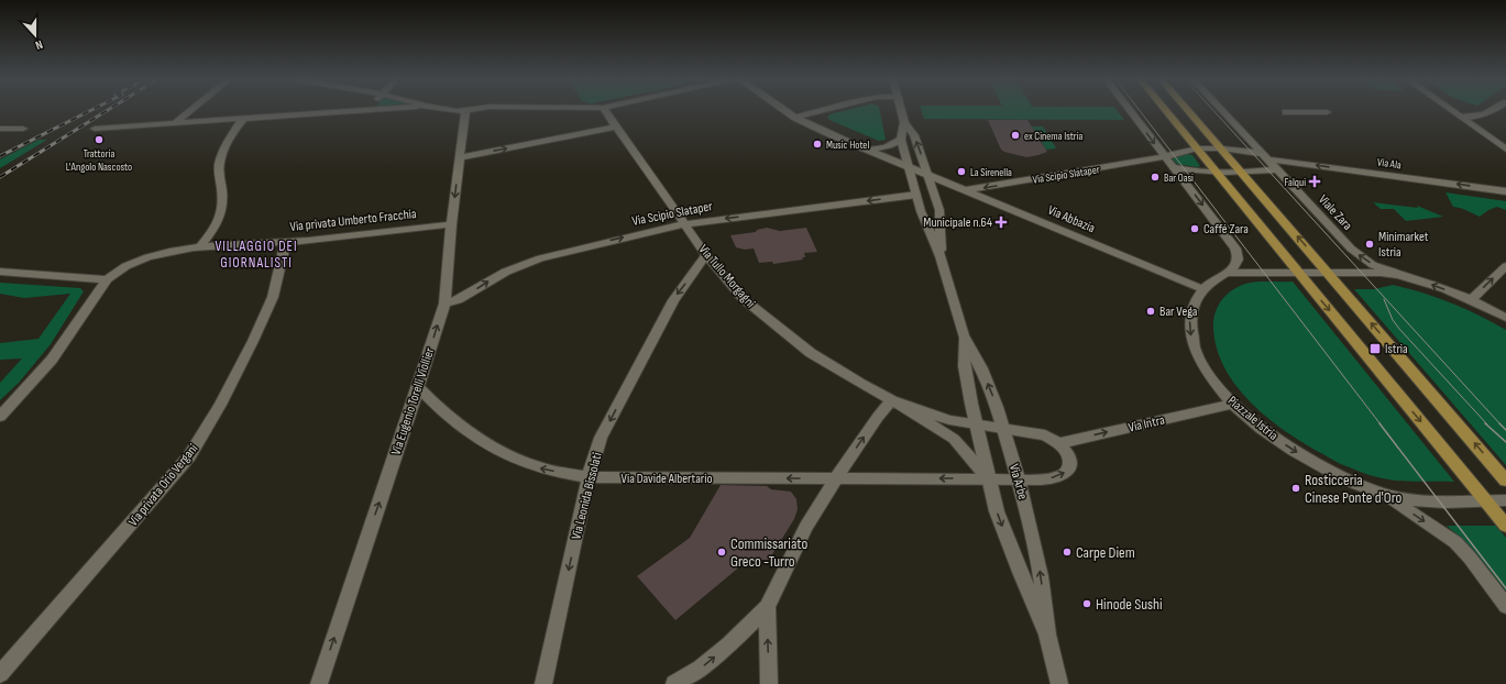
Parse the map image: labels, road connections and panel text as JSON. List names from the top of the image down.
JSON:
{
  "streets": {
    "street": [
      "Via Ala",
      "Via Scipio Slataper",
      "Viale Zara",
      "Via Abbazia",
      "Via privata Umberto Fracchia",
      "Via Tullo Morgagni",
      "Via Eugenio Torelli Viollier",
      "Piazzale Istria",
      "Via Intra",
      "Via Davide Albertario",
      "Via Arbe",
      "Via privata Orio Vergani",
      "Via Leonida Bissolati"
    ]
  },
  "crossings": [
    ["Via Ala", "Viale Zara"],
    ["Via Scipio Slataper", "Via Abbazia"],
    ["Via Scipio Slataper", "Via Tullo Morgagni"],
    ["Via Scipio Slataper", "Via Eugenio Torelli Viollier"],
    ["Via Scipio Slataper", "Via Arbe"],
    ["Via Abbazia", "Piazzale Istria"],
    ["Via Abbazia", "Via Arbe"],
    ["Via privata Umberto Fracchia", "Via Eugenio Torelli Viollier"],
    ["Via privata Umberto Fracchia", "Via privata Orio Vergani"],
    ["Via Tullo Morgagni", "Via Intra"],
    ["Via Tullo Morgagni", "Via Davide Albertario"],
    ["Via Tullo Morgagni", "Via Arbe"],
    ["Via Tullo Morgagni", "Via Leonida Bissolati"],
    ["Via Eugenio Torelli Viollier", "Via Davide Albertario"],
    ["Piazzale Istria", "Via Intra"],
    ["Via Intra", "Via Davide Albertario"],
    ["Via Davide Albertario", "Via Arbe"],
    ["Via Davide Albertario", "Via Leonida Bissolati"]
  ],
  "one_way": [
    "Viale Zara",
    "Piazzale Istria",
    "Via Intra",
    "Via Leonida Bissolati"
  ],
  "districts": ["VILLAGGIO DEI GIORNALISTI"],
  "places": {
    "other": [
      "ex Cinema Istria",
      "Trattoria L'Angolo Nascosto",
      "Music Hotel",
      "La Sirenella",
      "Bar Oasi",
      "Caffé Zara",
      "Minimarket Istria",
      "Bar Vega",
      "Rosticceria Cinese Ponte d'Oro",
      "Commissariato Greco -Turro",
      "Carpe Diem",
      "Hinode Sushi"
    ],
    "health": ["Falqui", "Municipale n.64"],
    "transit": ["Istria"]
  },
  "north": "bottom"
}
